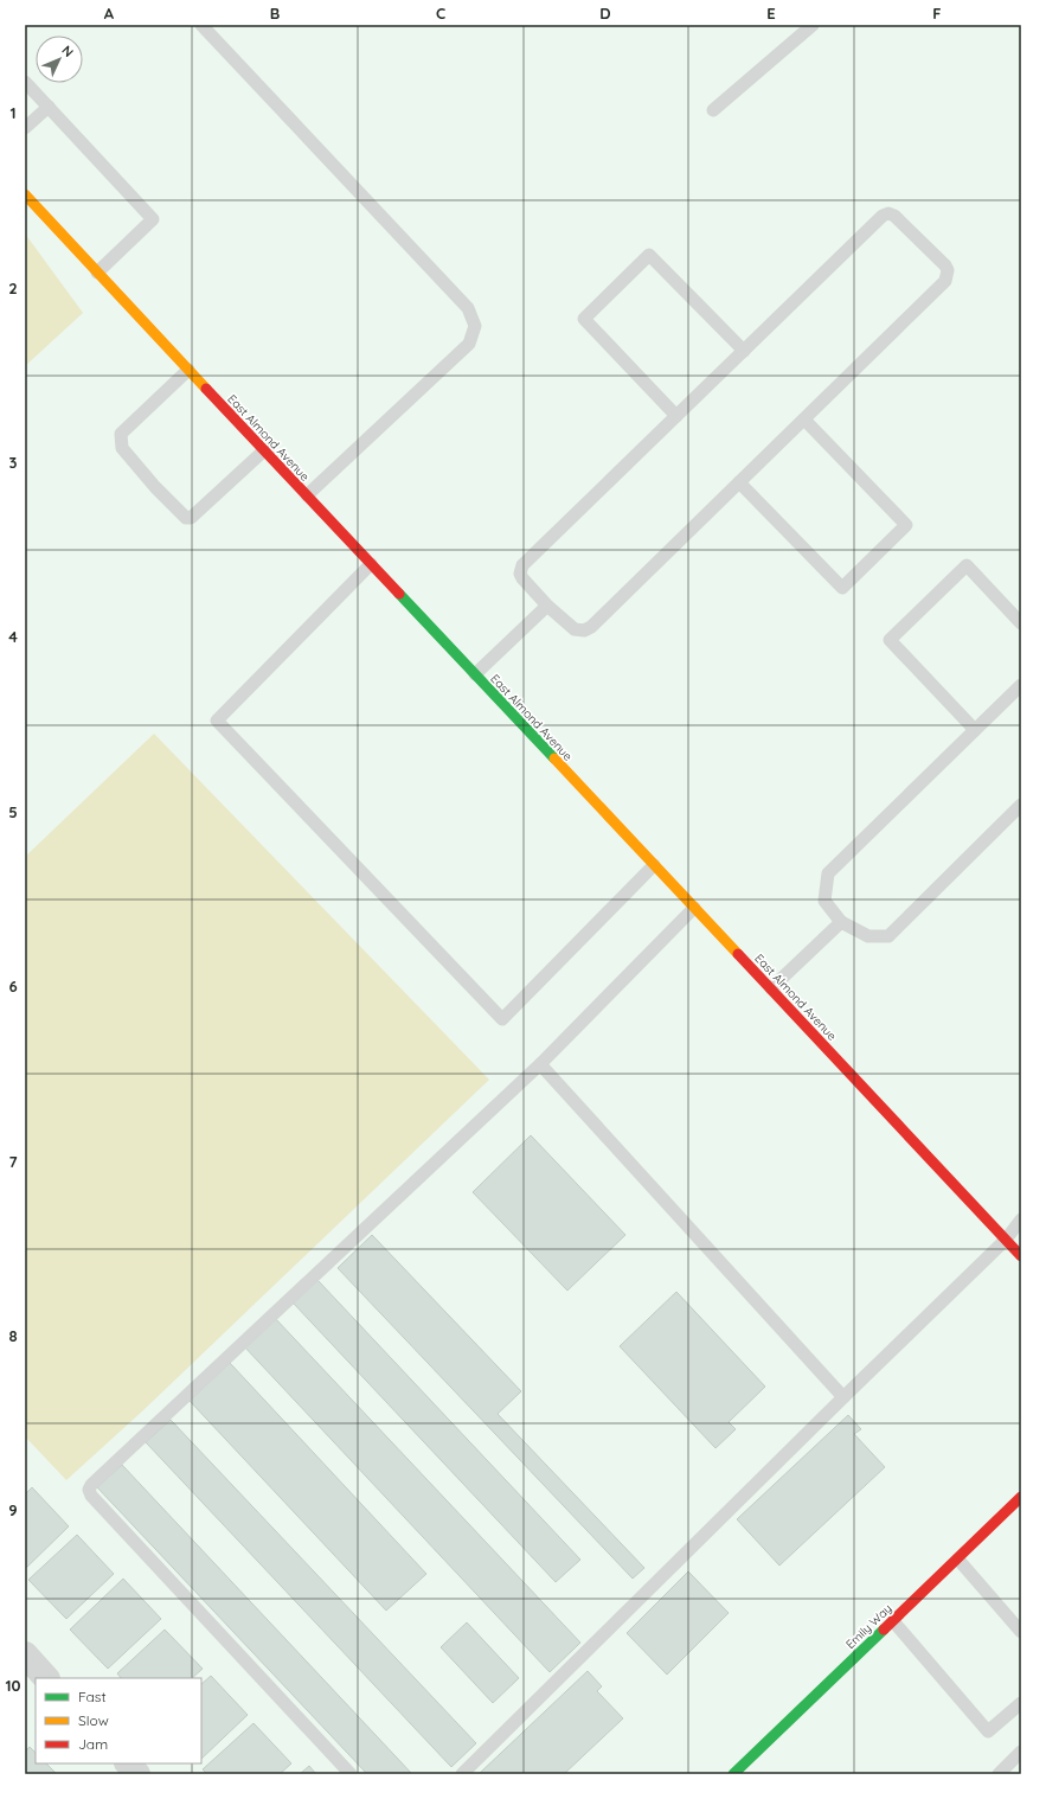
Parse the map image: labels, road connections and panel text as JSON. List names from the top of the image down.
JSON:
{
  "streets": {
    "main road": ["East Almond Avenue", "Emily Way"]
  },
  "legend": ["Fast", "Slow", "Jam"],
  "north": "top right",
  "grid": {
    "columns": [
      "A",
      "B",
      "C",
      "D",
      "E",
      "F"
    ],
    "rows": [
      "1",
      "2",
      "3",
      "4",
      "5",
      "6",
      "7",
      "8",
      "9",
      "10"
    ]
  }
}
